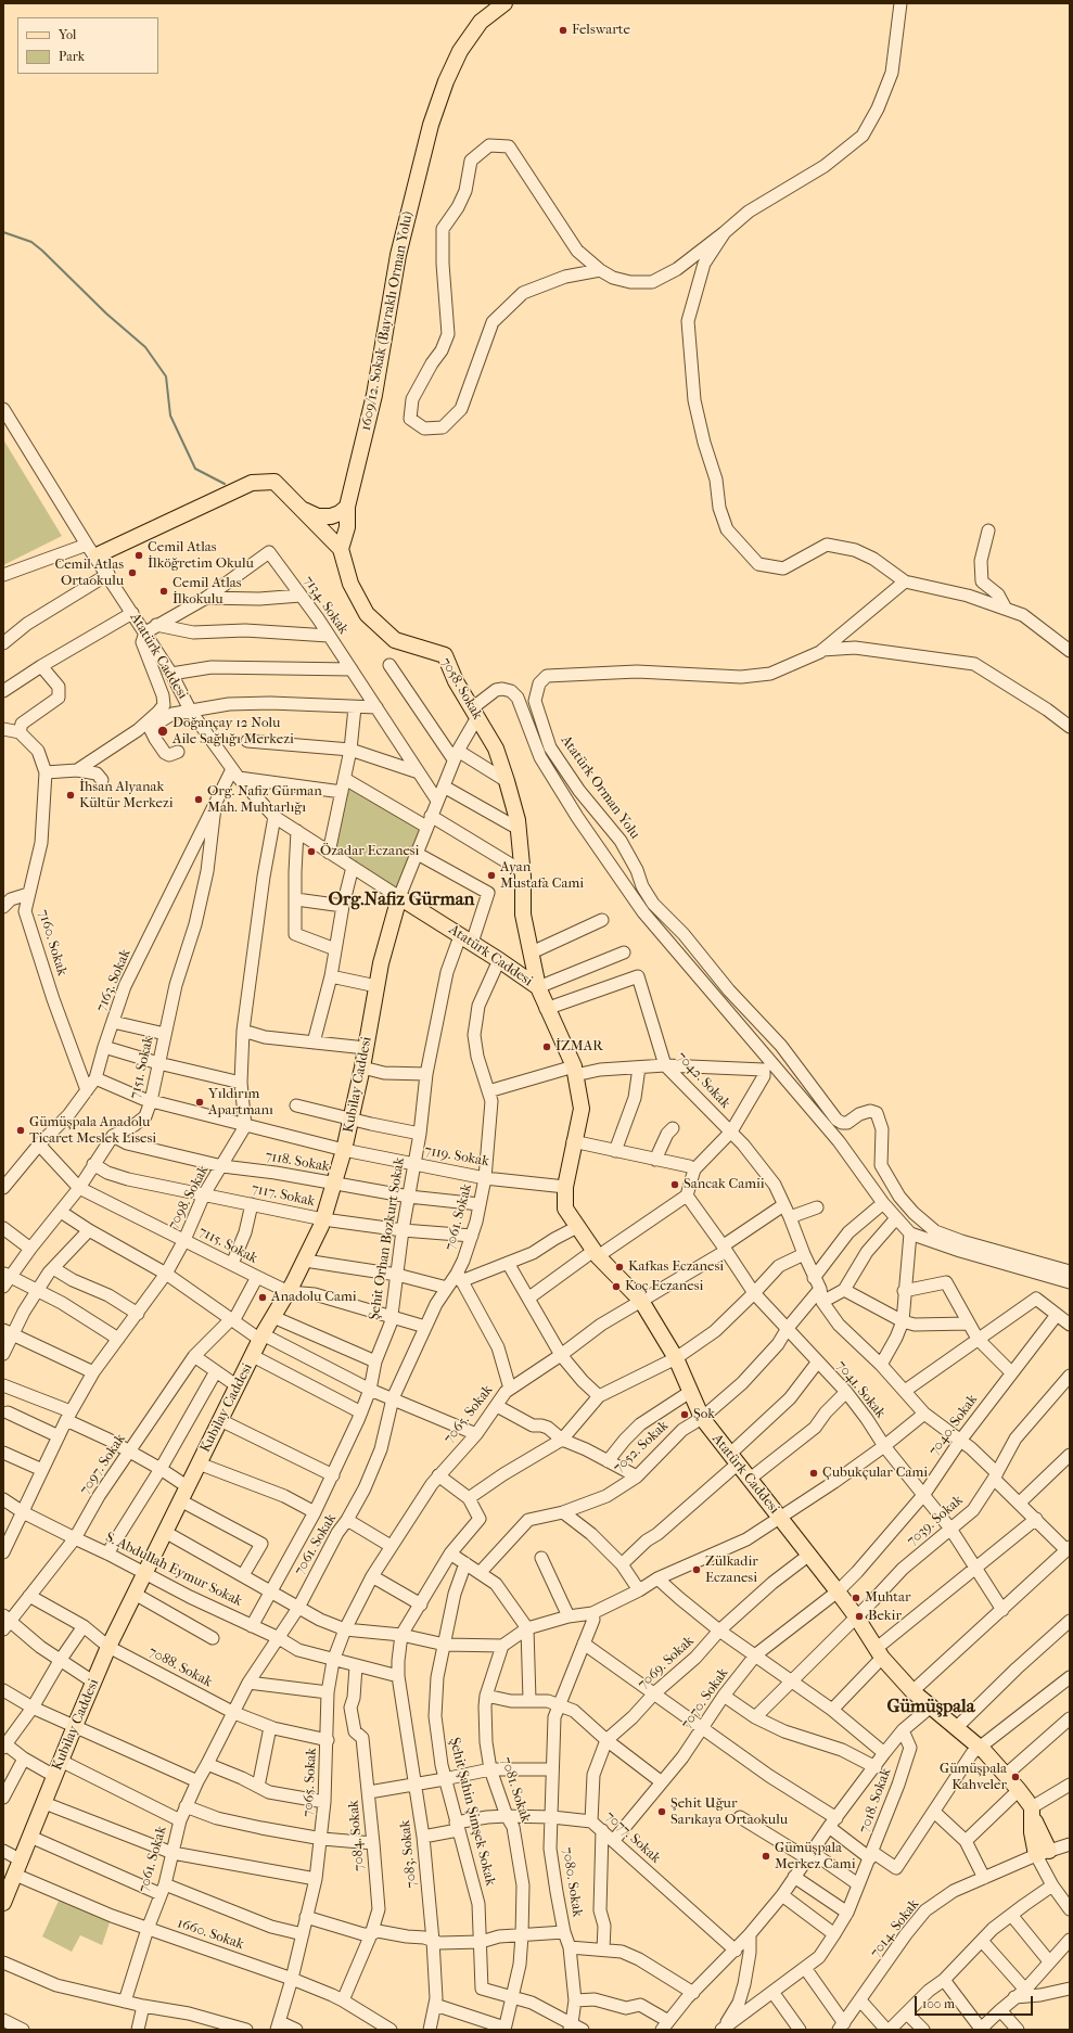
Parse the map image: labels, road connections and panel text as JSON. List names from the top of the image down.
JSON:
{
  "streets": {
    "main road": [
      "1609/12. Sokak (Bayraklı Orman Yolu)",
      "Atatürk Caddesi",
      "7058. Sokak",
      "Kubilay Caddesi"
    ],
    "street": [
      "7134. Sokak",
      "Atatürk Orman Yolu",
      "7160. Sokak",
      "7163. Sokak",
      "7151. Sokak",
      "7042. Sokak",
      "7119. Sokak",
      "7118. Sokak",
      "7117. Sokak",
      "7098. Sokak",
      "7061. Sokak",
      "Şehit Orhan Bozkurt Sokak",
      "7115. Sokak",
      "7041. Sokak",
      "7065. Sokak",
      "7040. Sokak",
      "7052. Sokak",
      "7097. Sokak",
      "7039. Sokak",
      "S. Abdullah Eymur Sokak",
      "7069. Sokak",
      "7088. Sokak",
      "7070. Sokak",
      "7081. Sokak",
      "7018. Sokak",
      "Şehit Şahin Şimşek Sokak",
      "7084. Sokak",
      "7077. Sokak",
      "7083. Sokak",
      "7080. Sokak",
      "7014. Sokak",
      "1660. Sokak"
    ]
  },
  "crossings": [
    ["1609/12. Sokak (Bayraklı Orman Yolu)", "7058. Sokak"],
    ["7134. Sokak", "Atatürk Caddesi"],
    ["Atatürk Caddesi", "7058. Sokak"],
    ["Atatürk Caddesi", "7163. Sokak"],
    ["Atatürk Caddesi", "7042. Sokak"],
    ["Atatürk Caddesi", "Kubilay Caddesi"],
    ["Atatürk Caddesi", "7119. Sokak"],
    ["Atatürk Caddesi", "7061. Sokak"],
    ["Atatürk Caddesi", "Şehit Orhan Bozkurt Sokak"],
    ["Atatürk Caddesi", "7065. Sokak"],
    ["Atatürk Caddesi", "7040. Sokak"],
    ["Atatürk Caddesi", "7052. Sokak"],
    ["Atatürk Caddesi", "7039. Sokak"],
    ["Atatürk Caddesi", "7069. Sokak"],
    ["Atatürk Caddesi", "7070. Sokak"],
    ["7160. Sokak", "7163. Sokak"],
    ["7163. Sokak", "7151. Sokak"],
    ["7163. Sokak", "7119. Sokak"],
    ["7163. Sokak", "7115. Sokak"],
    ["7151. Sokak", "7119. Sokak"],
    ["7151. Sokak", "7118. Sokak"],
    ["7151. Sokak", "7117. Sokak"],
    ["7151. Sokak", "7115. Sokak"],
    ["7042. Sokak", "7065. Sokak"],
    ["7042. Sokak", "7040. Sokak"],
    ["7042. Sokak", "7052. Sokak"],
    ["7042. Sokak", "7039. Sokak"],
    ["Kubilay Caddesi", "7119. Sokak"],
    ["Kubilay Caddesi", "7118. Sokak"],
    ["Kubilay Caddesi", "7117. Sokak"],
    ["Kubilay Caddesi", "7115. Sokak"],
    ["Kubilay Caddesi", "S. Abdullah Eymur Sokak"],
    ["Kubilay Caddesi", "7088. Sokak"],
    ["Kubilay Caddesi", "1660. Sokak"],
    ["7119. Sokak", "7098. Sokak"],
    ["7119. Sokak", "7061. Sokak"],
    ["7119. Sokak", "Şehit Orhan Bozkurt Sokak"],
    ["7118. Sokak", "7098. Sokak"],
    ["7118. Sokak", "7061. Sokak"],
    ["7118. Sokak", "Şehit Orhan Bozkurt Sokak"],
    ["7117. Sokak", "7098. Sokak"],
    ["7117. Sokak", "7061. Sokak"],
    ["7117. Sokak", "Şehit Orhan Bozkurt Sokak"],
    ["7098. Sokak", "7115. Sokak"],
    ["7098. Sokak", "S. Abdullah Eymur Sokak"],
    ["7061. Sokak", "7115. Sokak"],
    ["7061. Sokak", "S. Abdullah Eymur Sokak"],
    ["7061. Sokak", "7088. Sokak"],
    ["7061. Sokak", "1660. Sokak"],
    ["Şehit Orhan Bozkurt Sokak", "7115. Sokak"],
    ["Şehit Orhan Bozkurt Sokak", "S. Abdullah Eymur Sokak"],
    ["7115. Sokak", "7097. Sokak"],
    ["7041. Sokak", "7065. Sokak"],
    ["7041. Sokak", "7040. Sokak"],
    ["7041. Sokak", "7052. Sokak"],
    ["7041. Sokak", "7039. Sokak"],
    ["7065. Sokak", "S. Abdullah Eymur Sokak"],
    ["7065. Sokak", "7088. Sokak"],
    ["7065. Sokak", "1660. Sokak"],
    ["7040. Sokak", "7070. Sokak"],
    ["7097. Sokak", "S. Abdullah Eymur Sokak"],
    ["7097. Sokak", "7088. Sokak"],
    ["7069. Sokak", "7077. Sokak"],
    ["7070. Sokak", "7077. Sokak"],
    ["7081. Sokak", "Şehit Şahin Şimşek Sokak"],
    ["7081. Sokak", "7077. Sokak"],
    ["Şehit Şahin Şimşek Sokak", "7077. Sokak"],
    ["7084. Sokak", "1660. Sokak"],
    ["7077. Sokak", "7083. Sokak"],
    ["7077. Sokak", "7080. Sokak"]
  ],
  "districts": ["Org.Nafiz Gürman", "Gümüşpala"],
  "places": [
    "Felswarte",
    "Cemil Atlas İlköğretim Okulu",
    "Cemil Atlas Ortaokulu",
    "Cemil Atlas İlkokulu",
    "Doğançay 12 Nolu Aile Sağlığı Merkezi",
    "İhsan Alyanak Kültür Merkezi",
    "Org. Nafiz Gürman Mah. Muhtarlığı",
    "Özadar Eczanesi",
    "Ayan Mustafa Cami",
    "İZMAR",
    "Yıldırım Apartmanı",
    "Gümüşpala Anadolu Ticaret Meslek Lisesi",
    "Sancak Camii",
    "Kafkas Eczanesi",
    "Koç Eczanesi",
    "Anadolu Cami",
    "Şok",
    "Çubukçular Cami",
    "Zülkadir Eczanesi",
    "Muhtar",
    "Bekir",
    "Gümüşpala Kahveler",
    "Şehit Uğur Sarıkaya Ortaokulu",
    "Gümüşpala Merkez Cami"
  ],
  "legend": ["Yol", "Park"],
  "scale_bar": "100 m"
}
